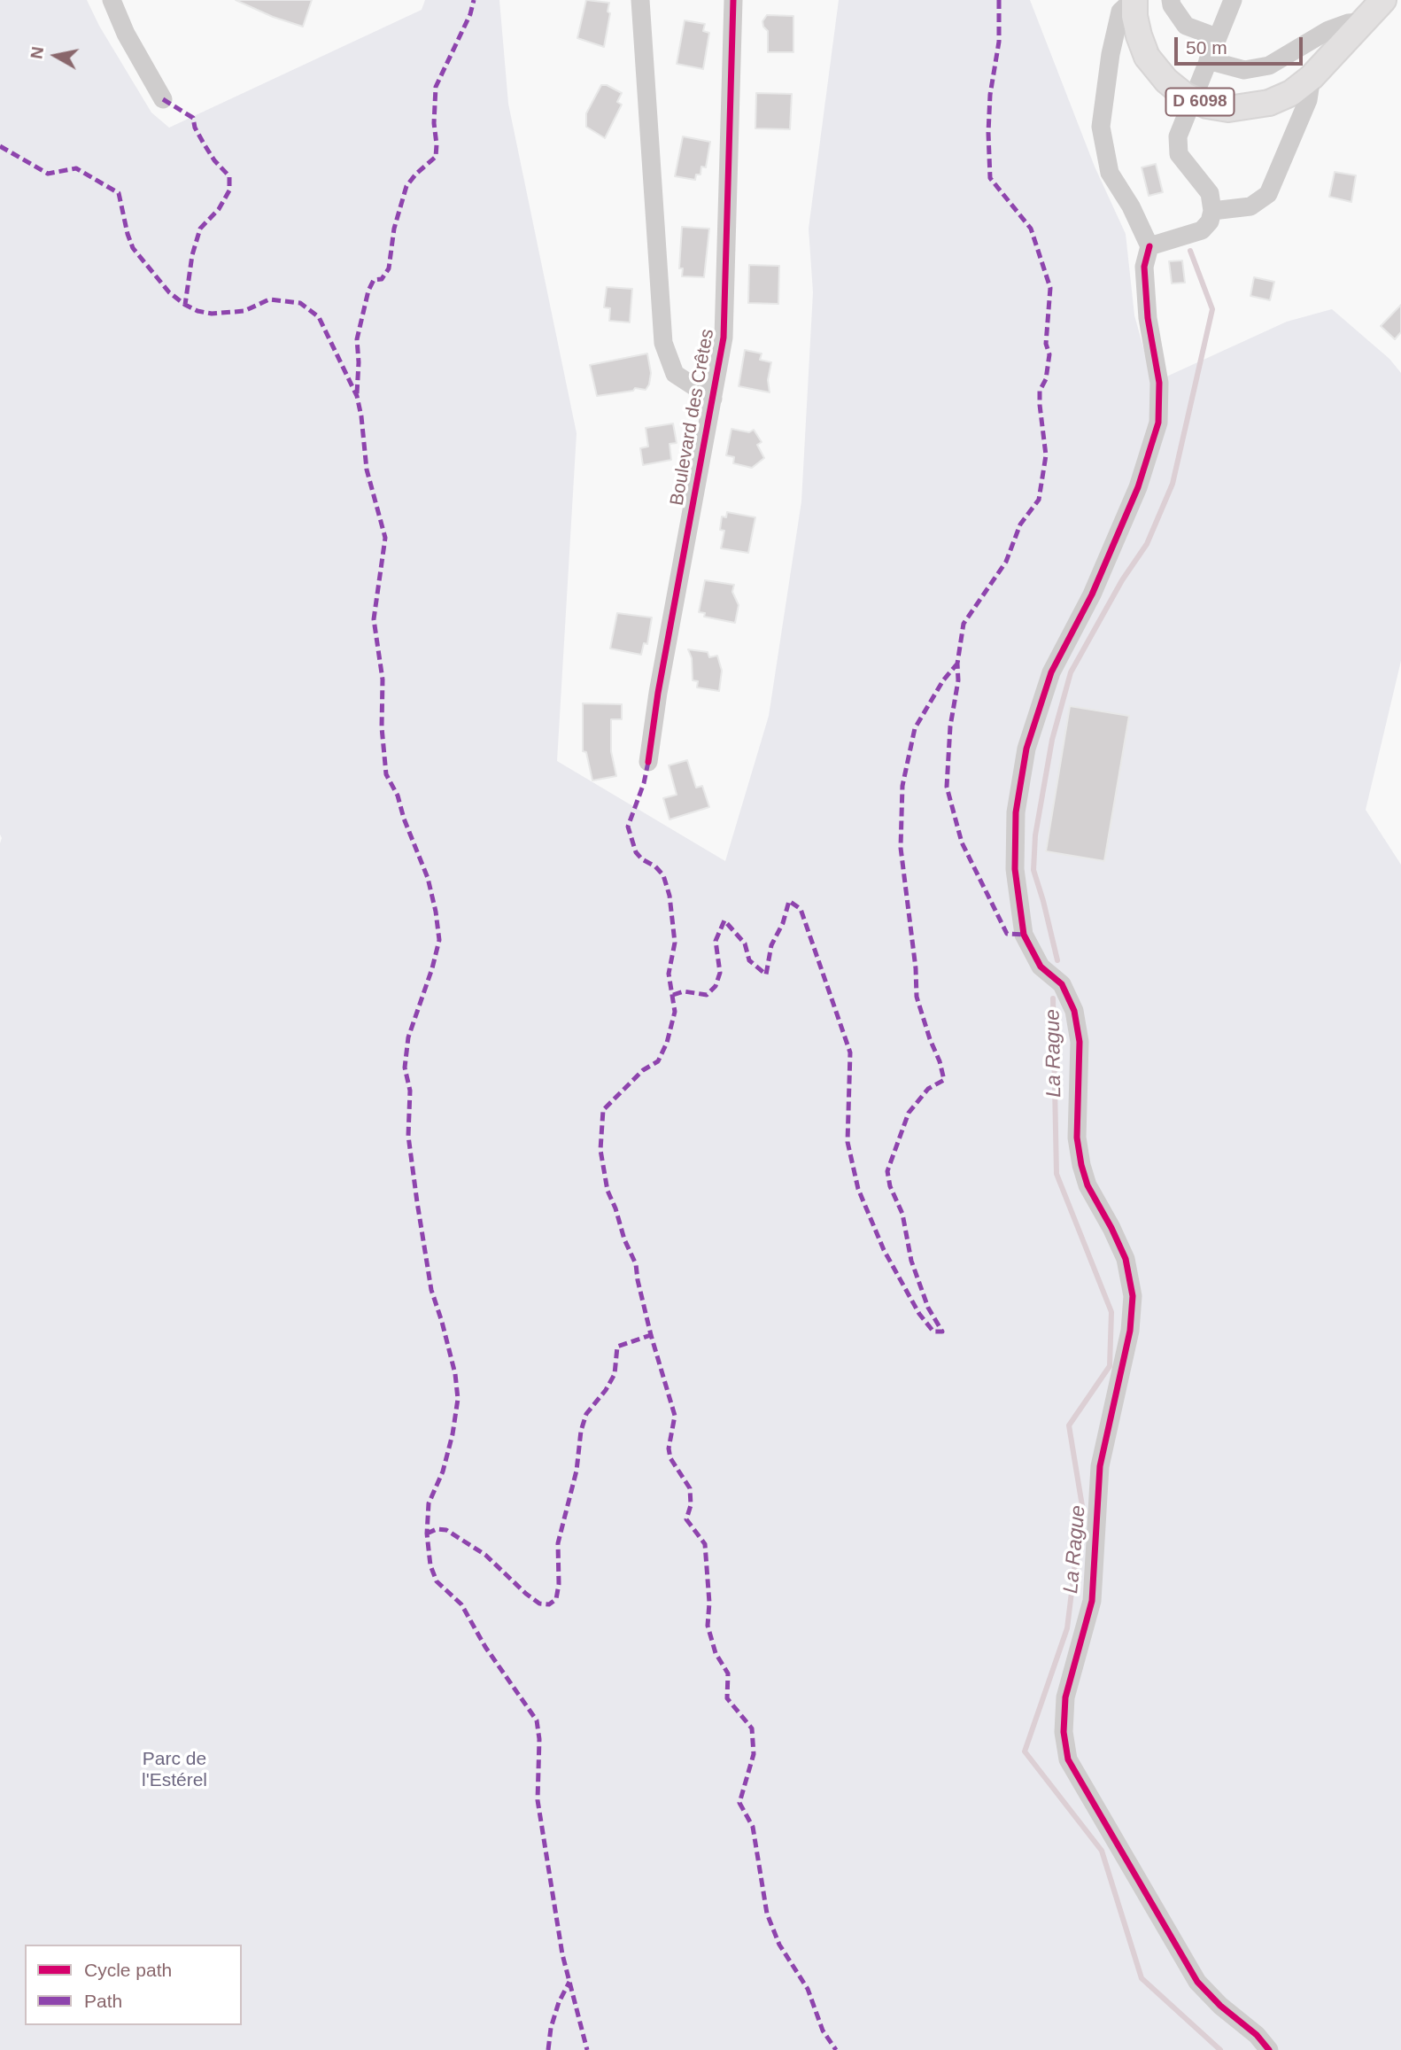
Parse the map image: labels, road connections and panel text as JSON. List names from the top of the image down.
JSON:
{
  "streets": {
    "main road": ["D 6098"],
    "street": ["Boulevard des Crêtes"]
  },
  "water": ["La Rague"],
  "parks": ["Parc de l'Estérel"],
  "legend": ["Cycle path", "Path"],
  "scale_bar": "50 m",
  "north": "left"
}
